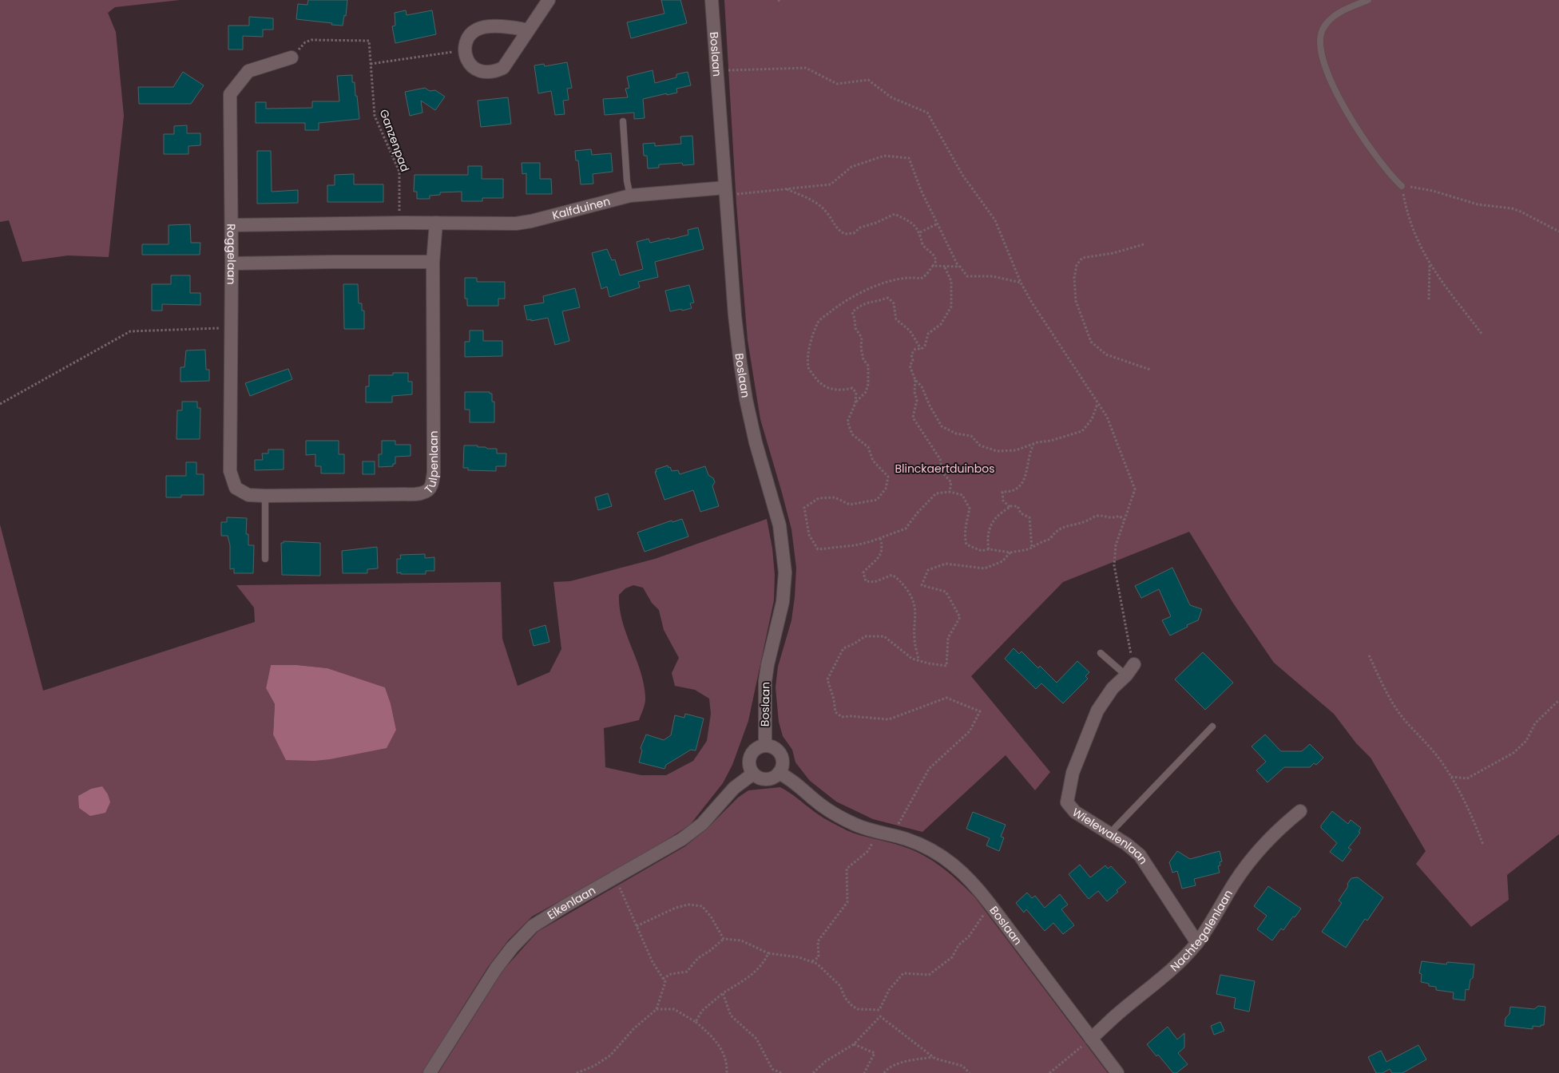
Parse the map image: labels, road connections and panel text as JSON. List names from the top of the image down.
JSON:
{
  "streets": {
    "street": [
      "Boslaan",
      "Kalfduinen",
      "Roggelaan",
      "Tulpenlaan",
      "Wielewalenlaan",
      "Eikenlaan",
      "Nachtegalenlaan"
    ],
    "path": ["Ganzenpad"]
  },
  "crossings": [
    ["Boslaan", "Kalfduinen"],
    ["Boslaan", "Eikenlaan"],
    ["Boslaan", "Nachtegalenlaan"],
    ["Ganzenpad", "Kalfduinen"],
    ["Ganzenpad", "Roggelaan"],
    ["Kalfduinen", "Roggelaan"],
    ["Roggelaan", "Tulpenlaan"],
    ["Wielewalenlaan", "Nachtegalenlaan"]
  ],
  "parks": ["Blinckaertduinbos"]
}
